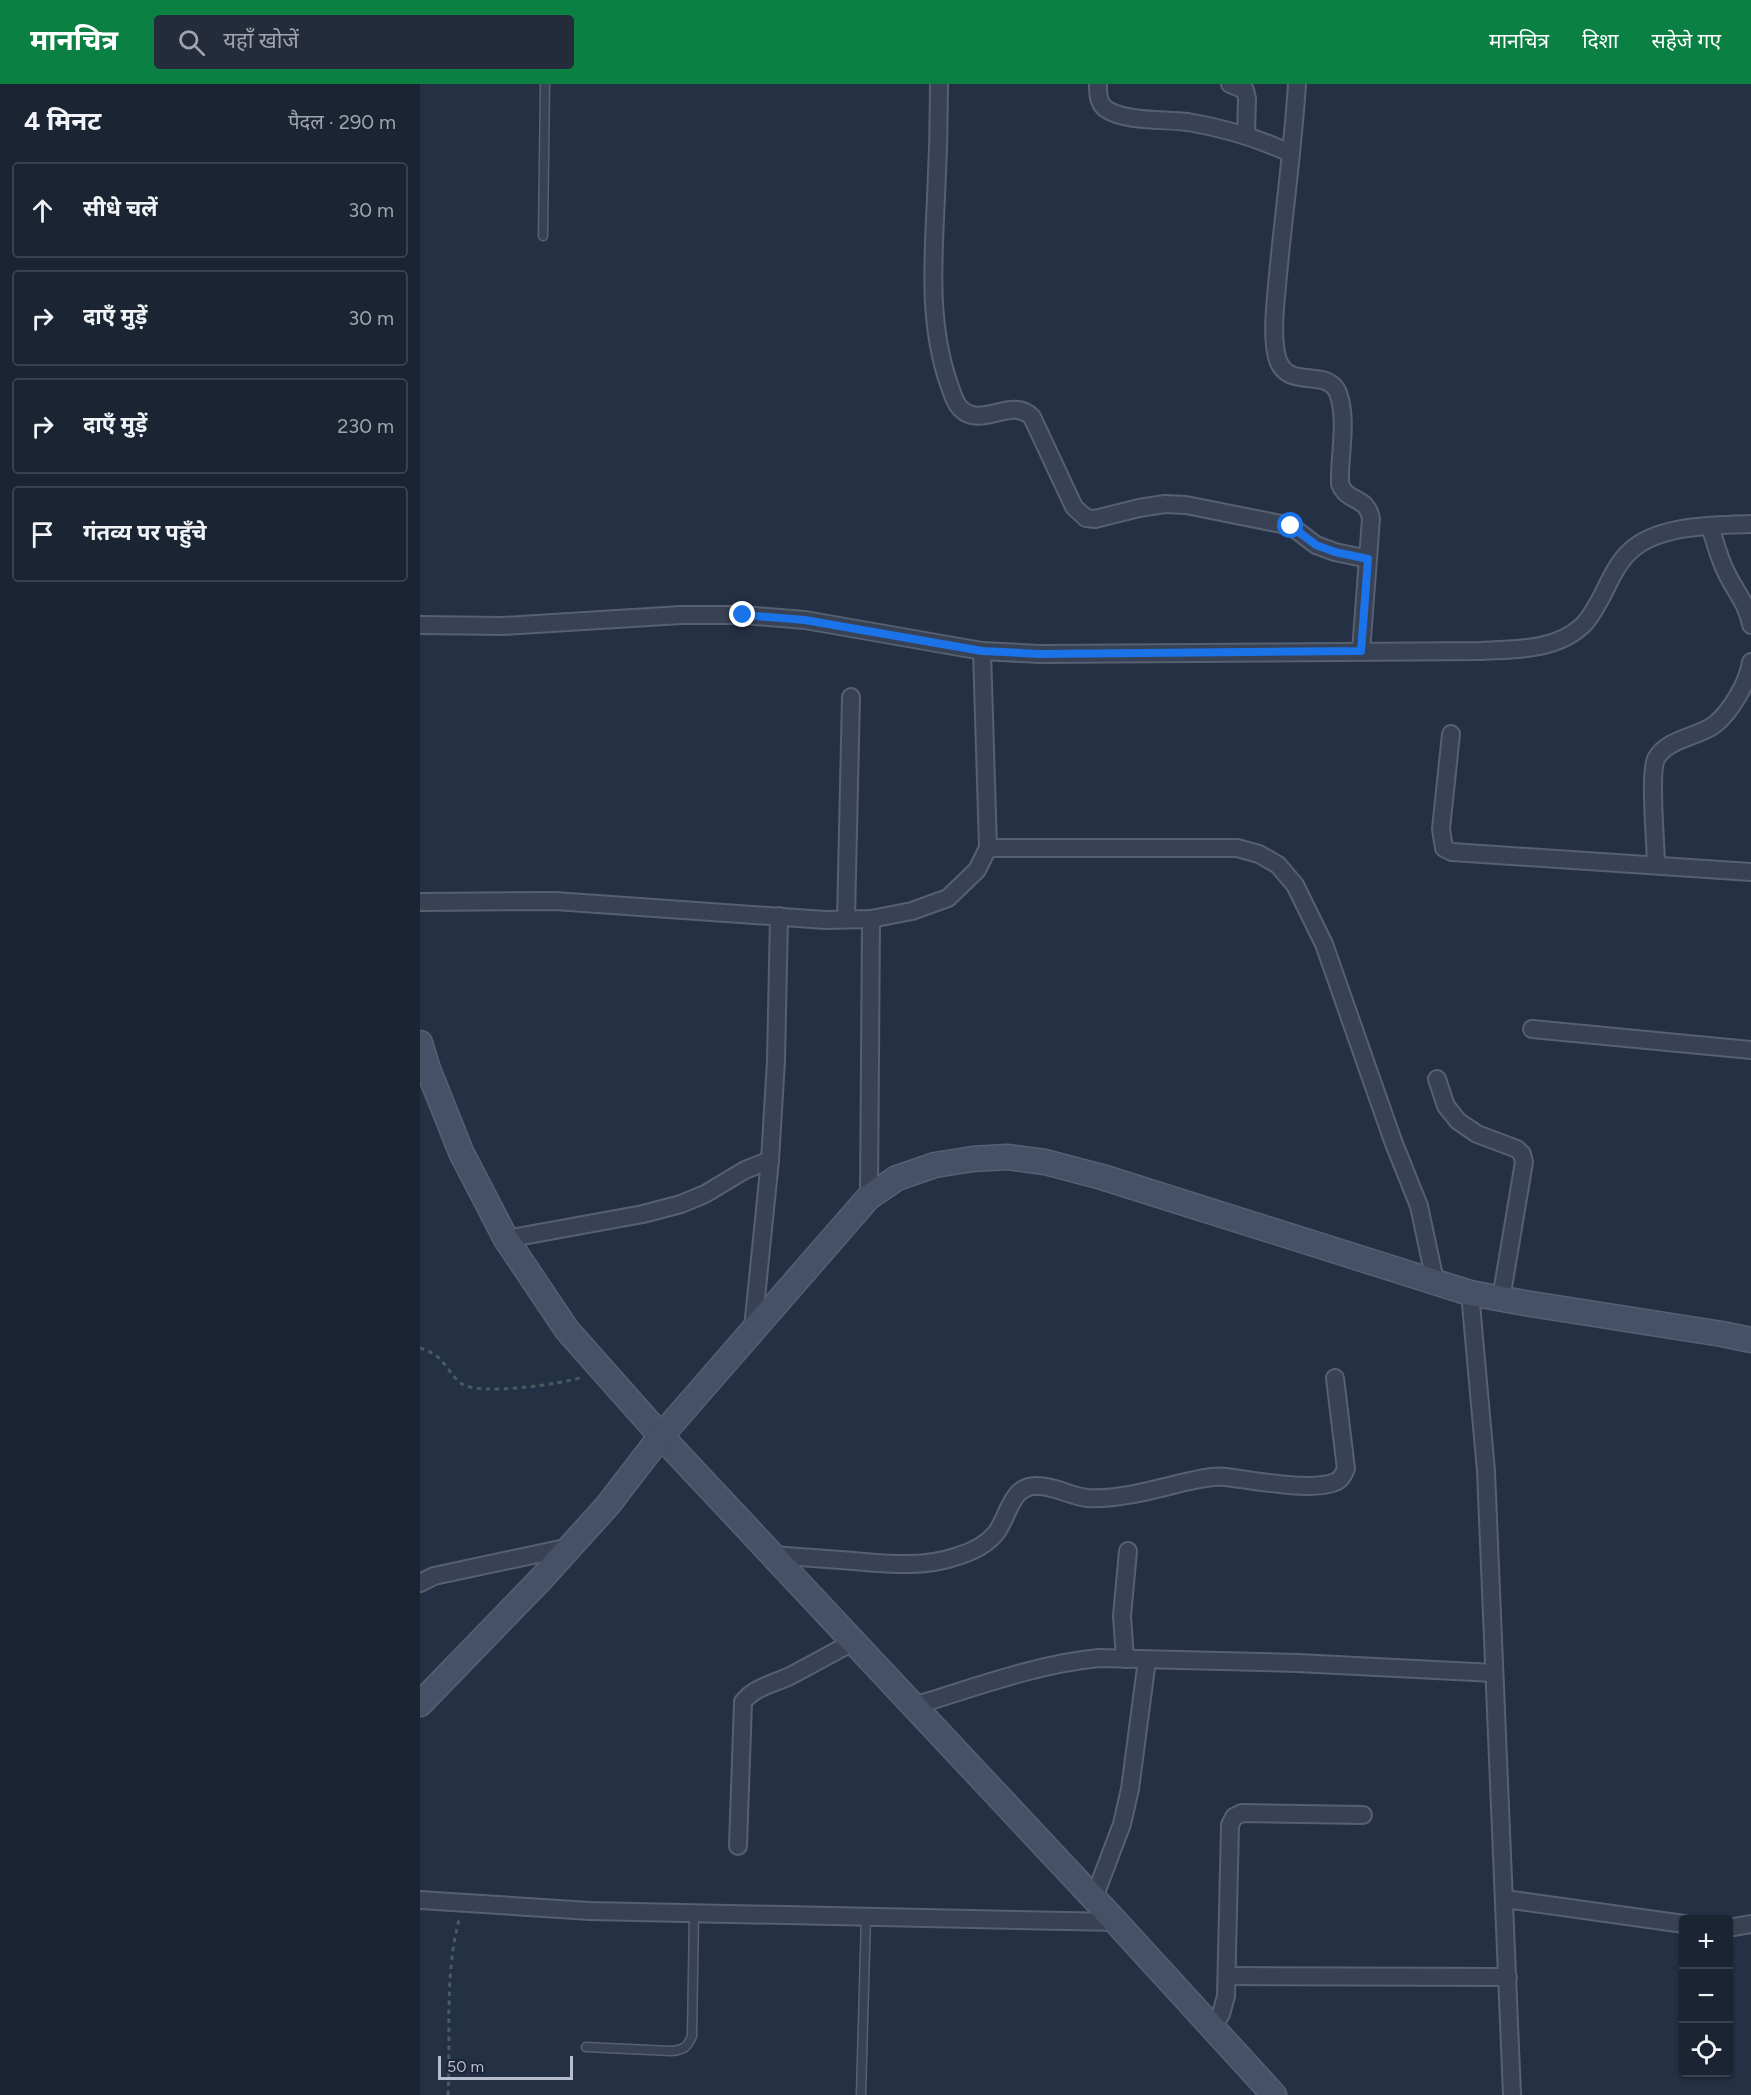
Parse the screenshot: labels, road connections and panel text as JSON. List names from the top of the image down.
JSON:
{
  "scale_bar": "50 m",
  "page": {
    "header": "मानचित्र",
    "search": "यहाँ खोजें",
    "nav": ["मानचित्र", "दिशा", "सहेजे गए"],
    "heading": ["4 मिनट", "पैदल · 290 m"],
    "list": [
      ["सीधे चलें", "30 m"],
      ["दाएँ मुड़ें", "30 m"],
      ["दाएँ मुड़ें", "230 m"],
      "गंतव्य पर पहुँचे"
    ],
    "map_buttons": ["+", "−"],
    "scale": "50 m"
  }
}
